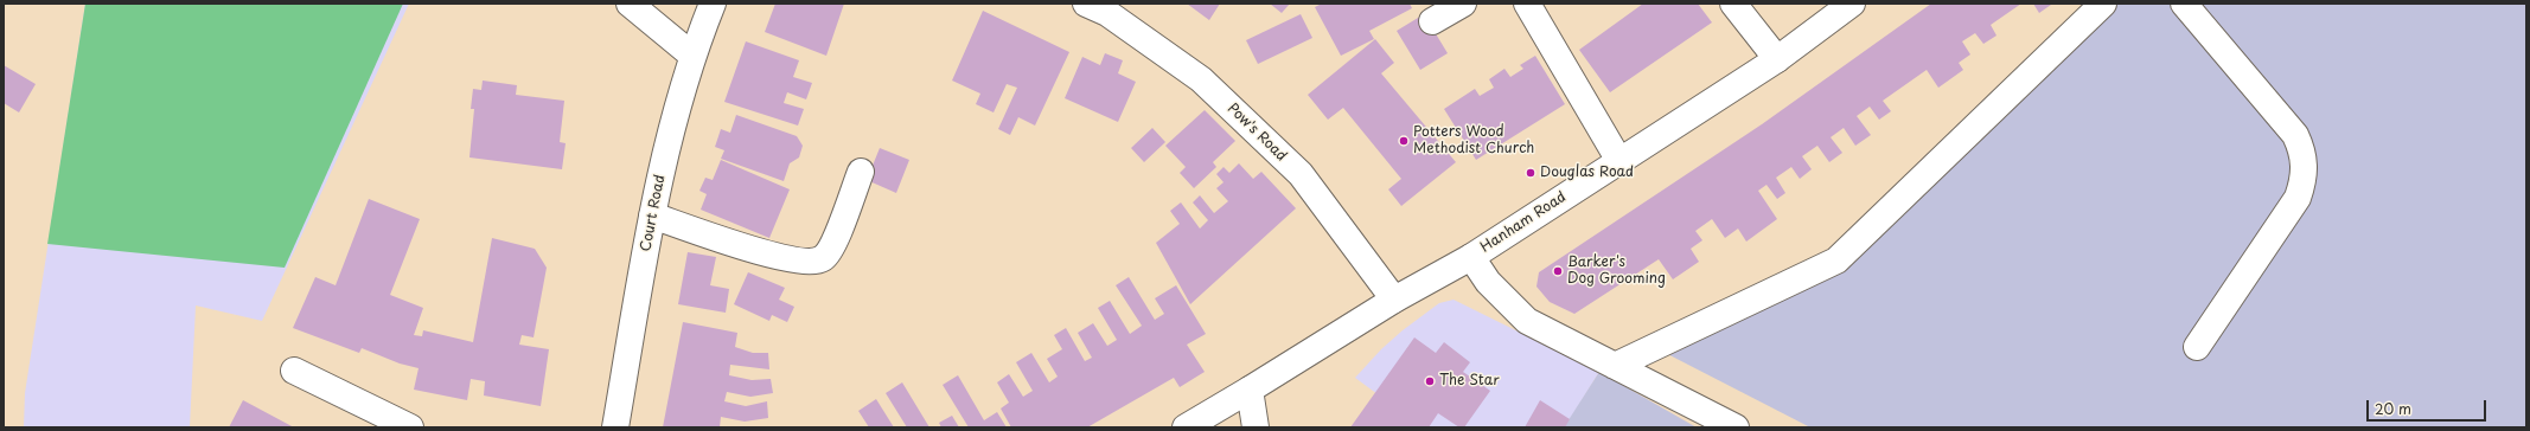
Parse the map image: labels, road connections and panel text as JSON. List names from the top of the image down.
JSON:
{
  "streets": {
    "street": ["Pow's Road", "Court Road", "Hanham Road"]
  },
  "crossings": [
    ["Pow's Road", "Hanham Road"]
  ],
  "places": [
    "Potters Wood Methodist Church",
    "Douglas Road",
    "Barker's Dog Grooming",
    "The Star"
  ],
  "scale_bar": "20 m"
}
